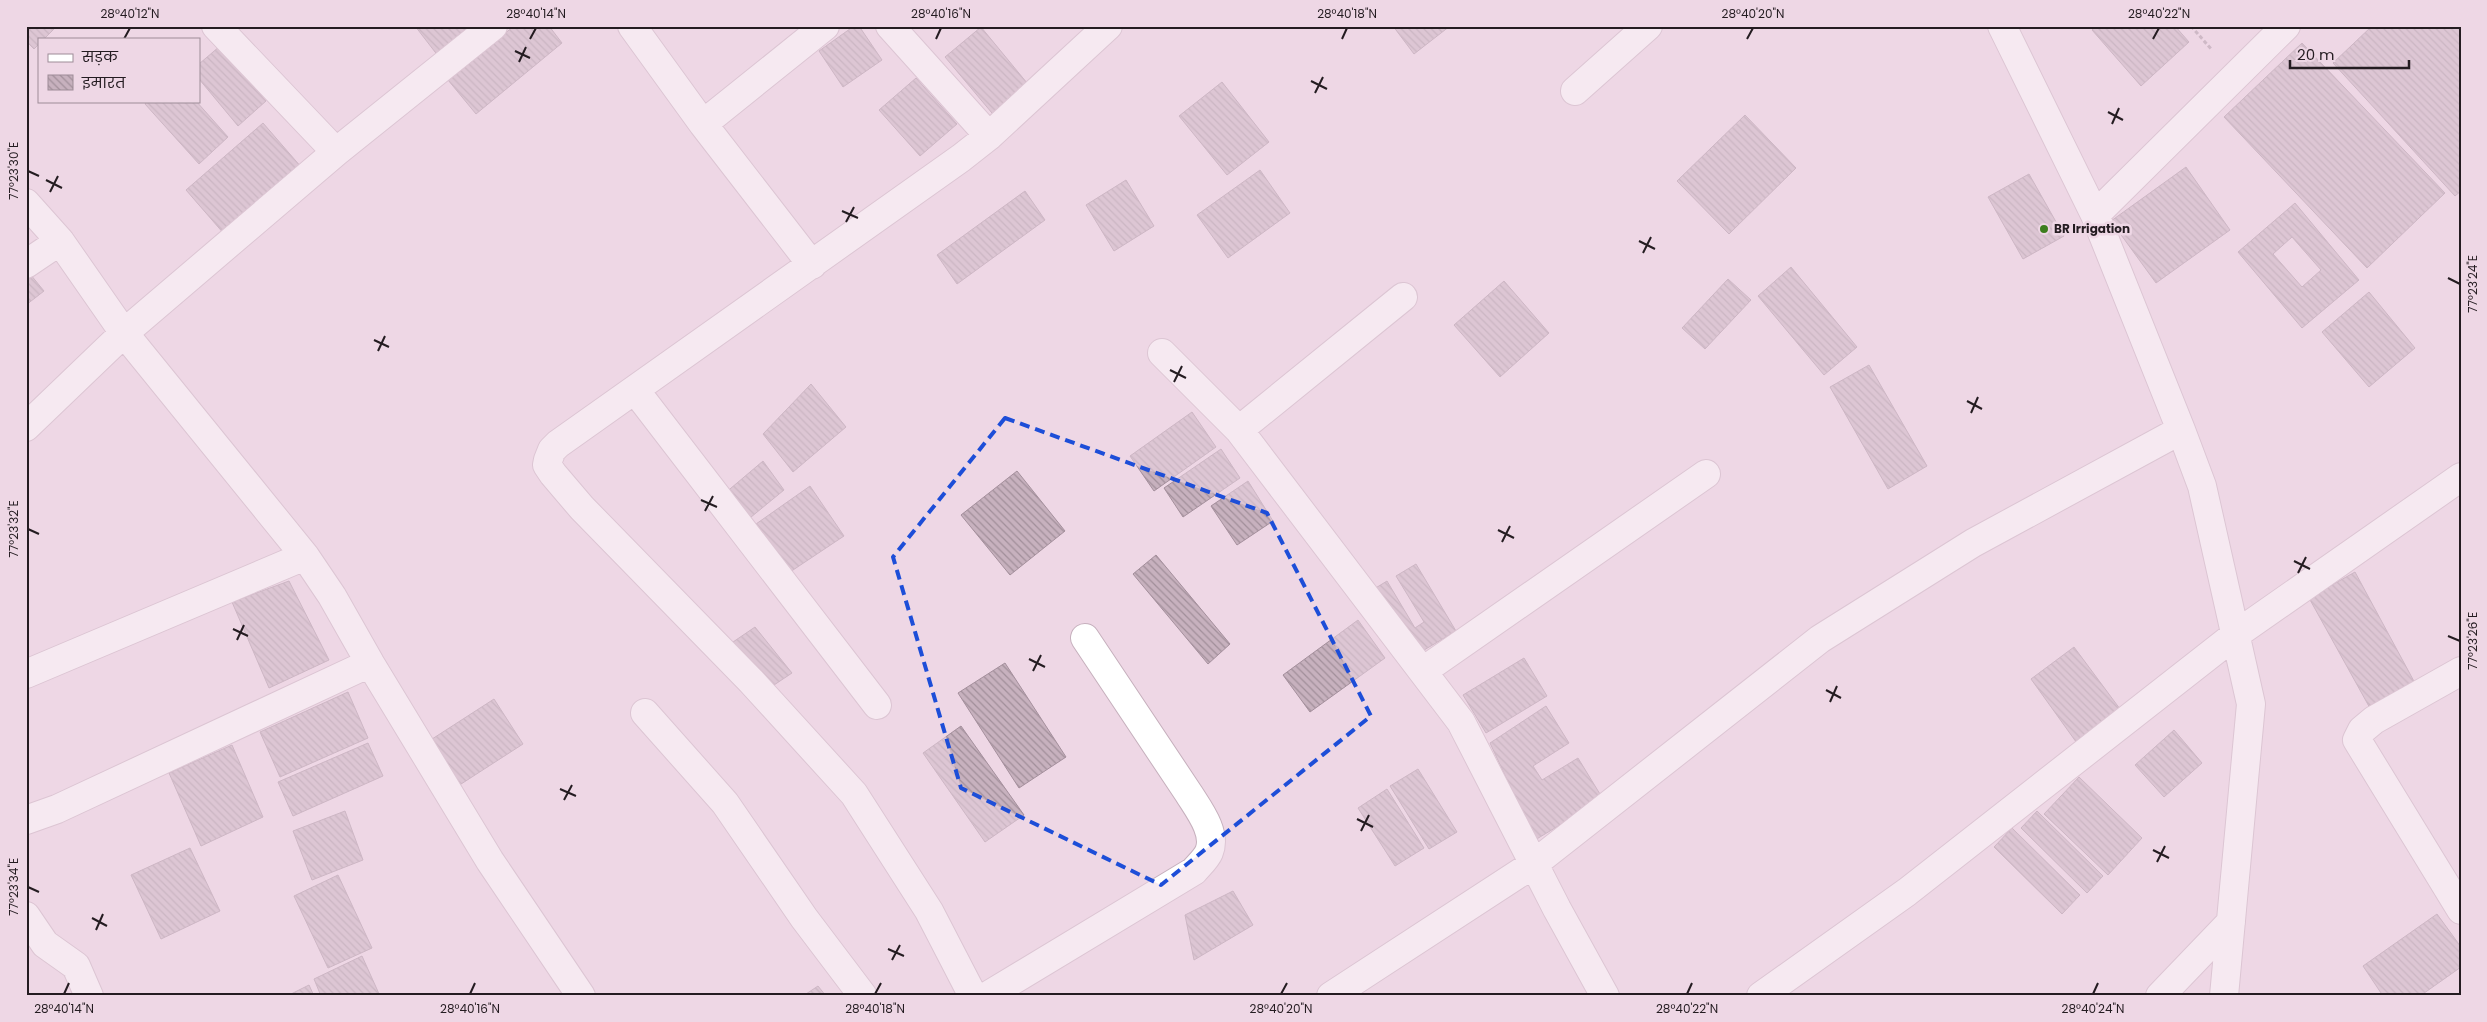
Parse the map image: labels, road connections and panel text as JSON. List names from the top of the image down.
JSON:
{
  "places": ["BR Irrigation"],
  "legend": ["सड़क", "इमारत"],
  "scale_bar": "20 m",
  "coordinates": [
    "28°40'12\"N",
    "28°40'14\"N",
    "28°40'16\"N",
    "28°40'18\"N",
    "28°40'20\"N",
    "28°40'22\"N",
    "77°23'30\"E",
    "77°23'24\"E",
    "77°23'32\"E",
    "77°23'26\"E",
    "77°23'34\"E",
    "28°40'24\"N"
  ]
}
